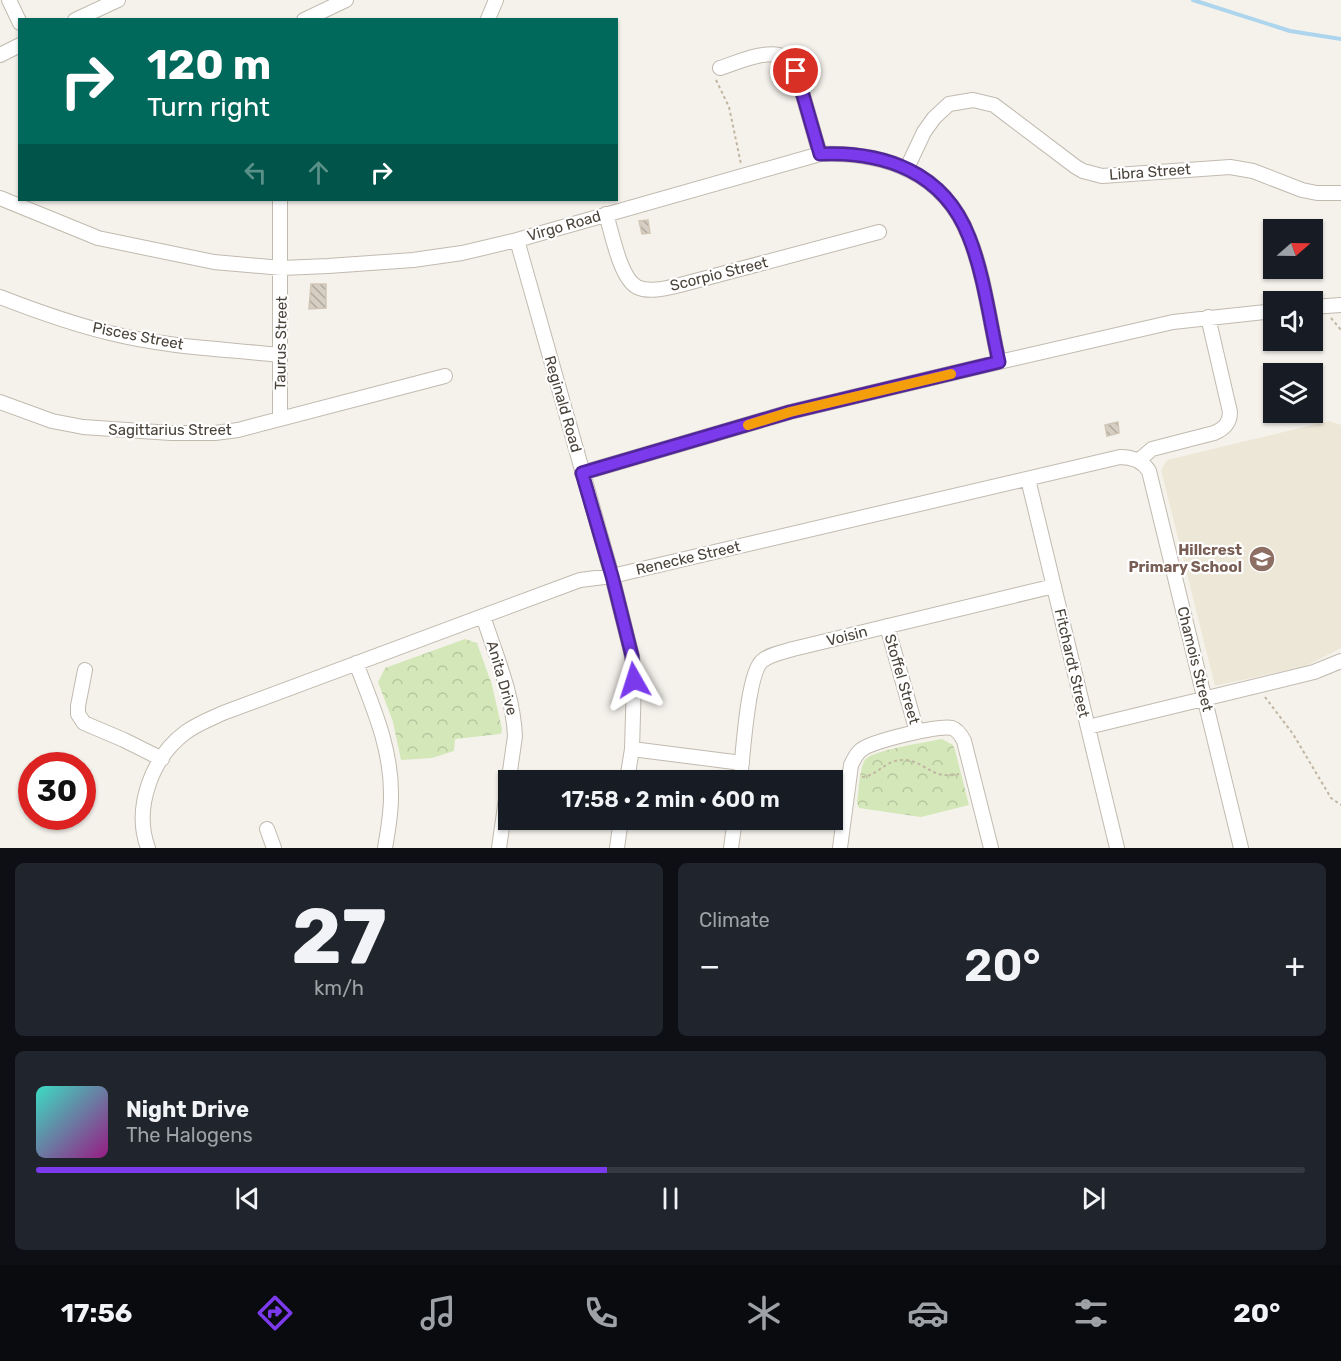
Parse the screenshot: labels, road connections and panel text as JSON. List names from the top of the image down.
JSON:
{
  "streets": {
    "street": [
      "Libra Street",
      "Virgo Road",
      "Scorpio Street",
      "Pisces Street",
      "Taurus Street",
      "Reginald Road",
      "Sagittarius Street",
      "Renecke Street",
      "Voisin",
      "Chamois Street",
      "Fitchardt Street",
      "Anita Drive",
      "Stoffel Street"
    ]
  },
  "crossings": [
    ["Libra Street", "Virgo Road"],
    ["Virgo Road", "Scorpio Street"],
    ["Virgo Road", "Taurus Street"],
    ["Virgo Road", "Reginald Road"],
    ["Pisces Street", "Taurus Street"],
    ["Taurus Street", "Sagittarius Street"],
    ["Reginald Road", "Renecke Street"],
    ["Renecke Street", "Chamois Street"],
    ["Renecke Street", "Fitchardt Street"],
    ["Renecke Street", "Anita Drive"],
    ["Voisin", "Fitchardt Street"],
    ["Voisin", "Stoffel Street"]
  ],
  "places": {
    "school or university": ["Hillcrest Primary School"]
  },
  "north": "right",
  "page": {
    "turn": ["120 m", "Turn right"],
    "limit": "30",
    "trip": "17:58 · 2 min · 600 m",
    "tile": [
      ["27", "km/h"],
      "Climate"
    ],
    "heat": ["−", "20°", "+"],
    "song": ["Night Drive", "The Halogens"],
    "tabs": ["17:56", "20°"]
  }
}
